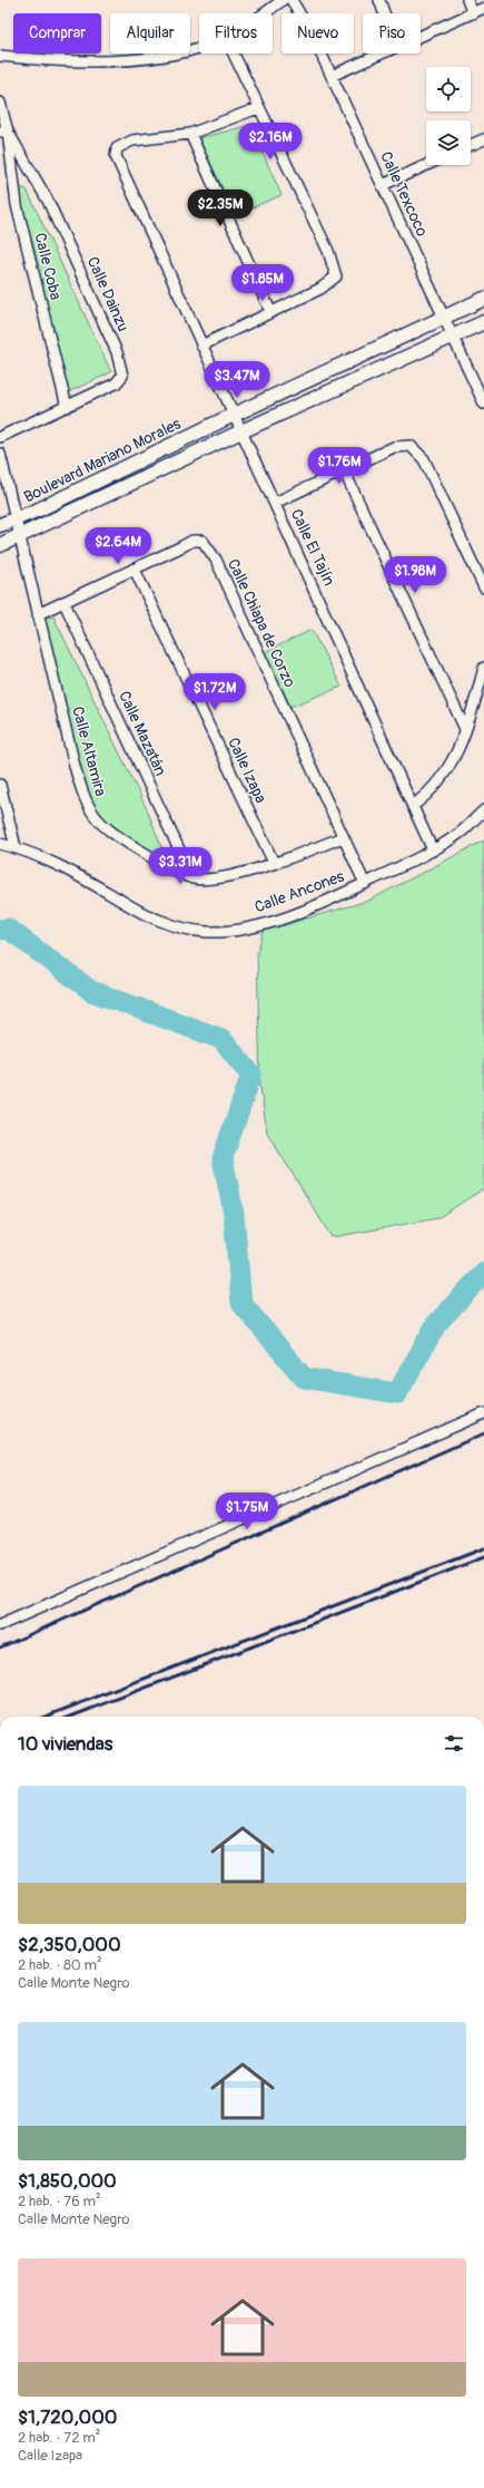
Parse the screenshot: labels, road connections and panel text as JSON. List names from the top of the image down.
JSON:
{
  "streets": {
    "street": [
      "Calle Texcoco",
      "Calle Coba",
      "Calle Dainzu",
      "Boulevard Mariano Morales",
      "Calle El Tajín",
      "Calle Chiapa de Corzo",
      "Calle Mazatán",
      "Calle Altamira",
      "Calle Izapa",
      "Calle Ancones"
    ]
  },
  "crossings": [
    ["Calle Texcoco", "Boulevard Mariano Morales"],
    ["Calle Coba", "Calle Dainzu"],
    ["Boulevard Mariano Morales", "Calle El Tajín"],
    ["Boulevard Mariano Morales", "Calle Altamira"],
    ["Calle El Tajín", "Calle Ancones"],
    ["Calle Chiapa de Corzo", "Calle Mazatán"],
    ["Calle Chiapa de Corzo", "Calle Altamira"],
    ["Calle Chiapa de Corzo", "Calle Izapa"],
    ["Calle Chiapa de Corzo", "Calle Ancones"],
    ["Calle Mazatán", "Calle Altamira"],
    ["Calle Altamira", "Calle Izapa"]
  ],
  "page": {
    "chip": [
      "Comprar",
      "Alquilar",
      "Filtros",
      "Nuevo",
      "Piso"
    ],
    "price": [
      "$2.16M",
      "$2.35M",
      "$1.85M",
      "$3.47M",
      "$1.76M",
      "$2.64M",
      "$1.98M",
      "$1.72M",
      "$3.31M",
      "$1.75M"
    ],
    "heading": "10 viviendas",
    "list": [
      {
        "name": "$2,350,000",
        "note": "2 hab. · 80 m² · Calle Monte Negro"
      },
      {
        "name": "$1,850,000",
        "note": "2 hab. · 76 m² · Calle Monte Negro"
      },
      {
        "name": "$1,720,000",
        "note": "2 hab. · 72 m² · Calle Izapa"
      }
    ]
  }
}
